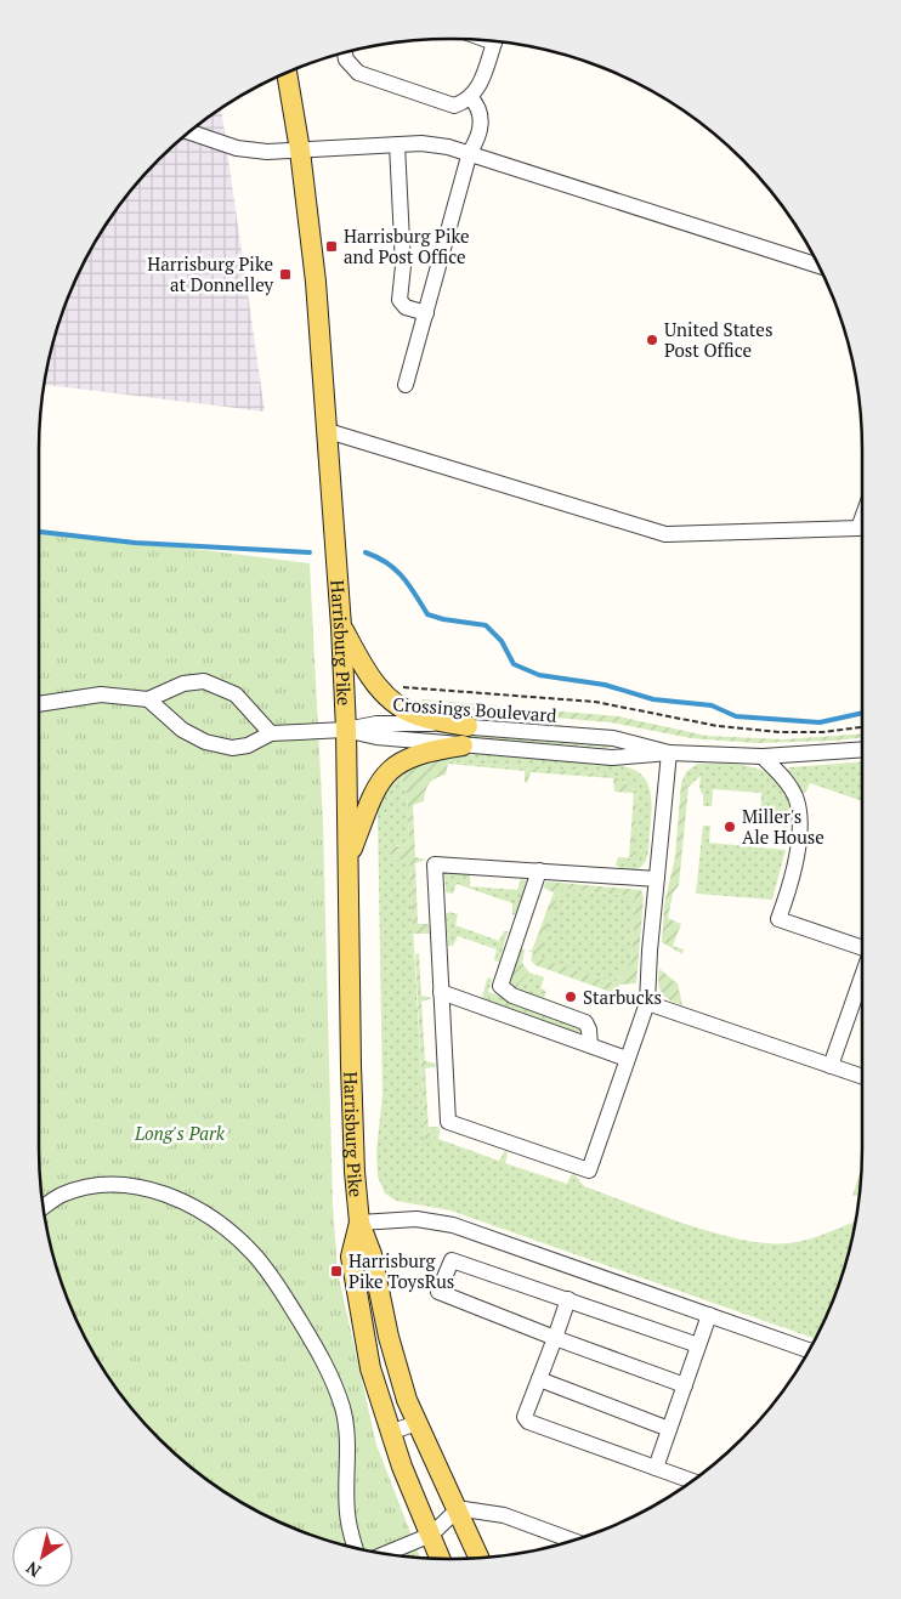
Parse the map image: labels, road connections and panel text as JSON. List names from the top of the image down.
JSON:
{
  "streets": {
    "main road": ["Harrisburg Pike"],
    "street": ["Crossings Boulevard"]
  },
  "crossings": [
    ["Harrisburg Pike", "Crossings Boulevard"]
  ],
  "parks": ["Long's Park"],
  "places": {
    "transit": ["Harrisburg Pike and Post Office", "Harrisburg Pike at Donnelley", "Harrisburg Pike ToysRus"],
    "other": ["United States Post Office", "Miller's Ale House", "Starbucks"]
  },
  "north": "bottom left"
}
